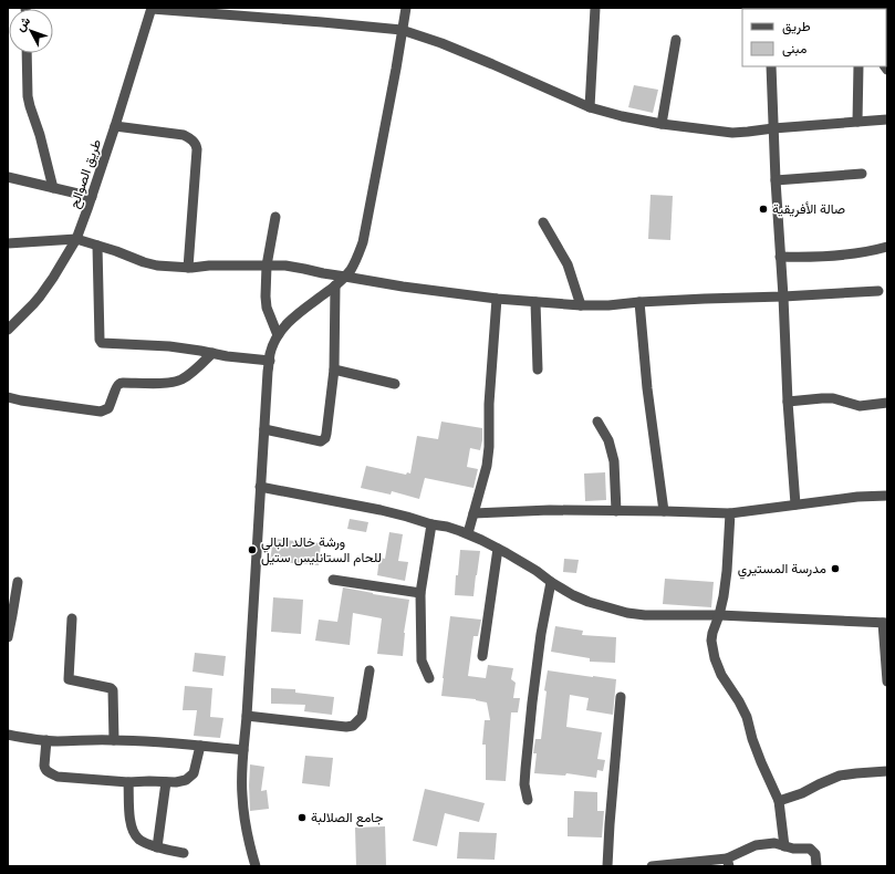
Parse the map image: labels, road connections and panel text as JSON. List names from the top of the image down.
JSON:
{
  "streets": {
    "street": ["طريق الصوالح"]
  },
  "places": [
    "صالة الأفريقية",
    "ورشة خالد البالي للحام الستانليس ستيل",
    "مدرسة المستيري",
    "جامع الصلالبة"
  ],
  "legend": ["طريق", "مبنى"],
  "north": "top left"
}
